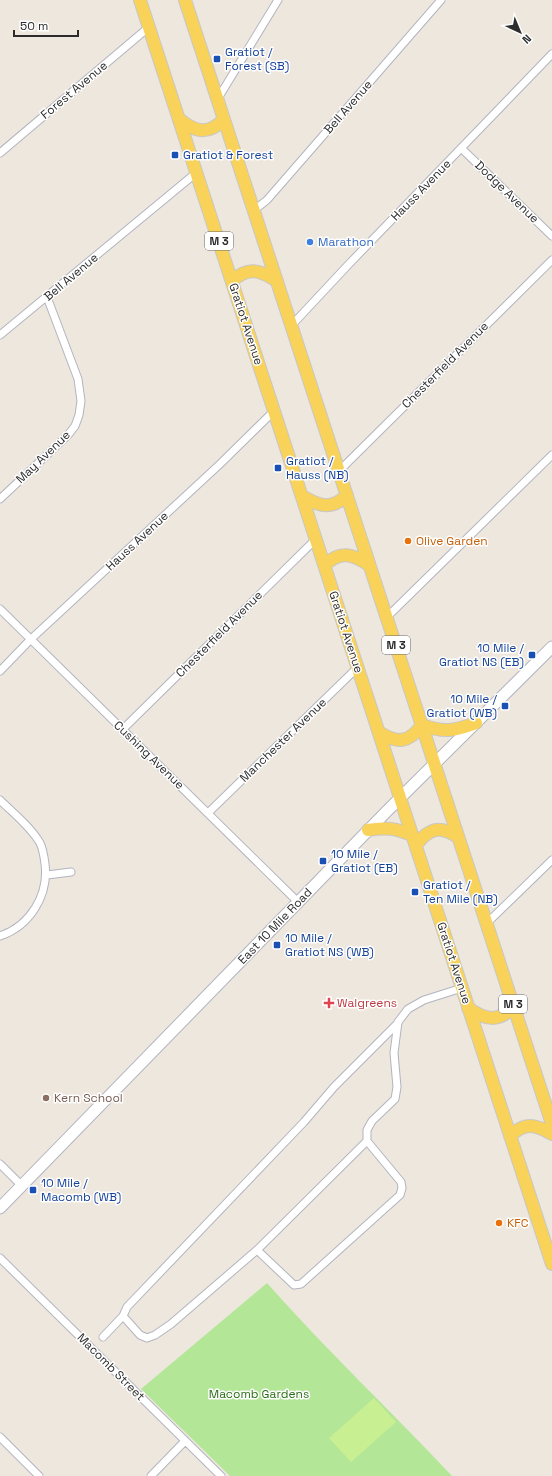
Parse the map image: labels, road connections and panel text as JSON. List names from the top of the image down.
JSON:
{
  "streets": {
    "main road": ["M 3", "Gratiot Avenue", "East 10 Mile Road"],
    "street": [
      "Forest Avenue",
      "Bell Avenue",
      "Hauss Avenue",
      "Dodge Avenue",
      "Chesterfield Avenue",
      "May Avenue",
      "Manchester Avenue",
      "Cushing Avenue",
      "Macomb Street"
    ]
  },
  "crossings": [
    ["Forest Avenue", "Gratiot Avenue"],
    ["Bell Avenue", "M 3"],
    ["Bell Avenue", "Gratiot Avenue"],
    ["Bell Avenue", "May Avenue"],
    ["Hauss Avenue", "Dodge Avenue"],
    ["Hauss Avenue", "M 3"],
    ["Hauss Avenue", "Gratiot Avenue"],
    ["Hauss Avenue", "Cushing Avenue"],
    ["M 3", "Chesterfield Avenue"],
    ["M 3", "East 10 Mile Road"],
    ["Gratiot Avenue", "Chesterfield Avenue"],
    ["Gratiot Avenue", "Manchester Avenue"],
    ["Gratiot Avenue", "East 10 Mile Road"],
    ["Chesterfield Avenue", "Cushing Avenue"],
    ["Manchester Avenue", "Cushing Avenue"],
    ["Cushing Avenue", "East 10 Mile Road"]
  ],
  "parks": ["Macomb Gardens"],
  "places": {
    "transit": [
      "Gratiot / Forest (SB)",
      "Gratiot & Forest",
      "Gratiot / Hauss (NB)",
      "10 Mile / Gratiot NS (EB)",
      "10 Mile / Gratiot (WB)",
      "10 Mile / Gratiot (EB)",
      "Gratiot / Ten Mile (NB)",
      "10 Mile / Gratiot NS (WB)",
      "10 Mile / Macomb (WB)"
    ],
    "other": [
      "Marathon",
      "Olive Garden",
      "Kern School",
      "KFC"
    ],
    "health": ["Walgreens"]
  },
  "scale_bar": "50 m",
  "north": "bottom right"
}
